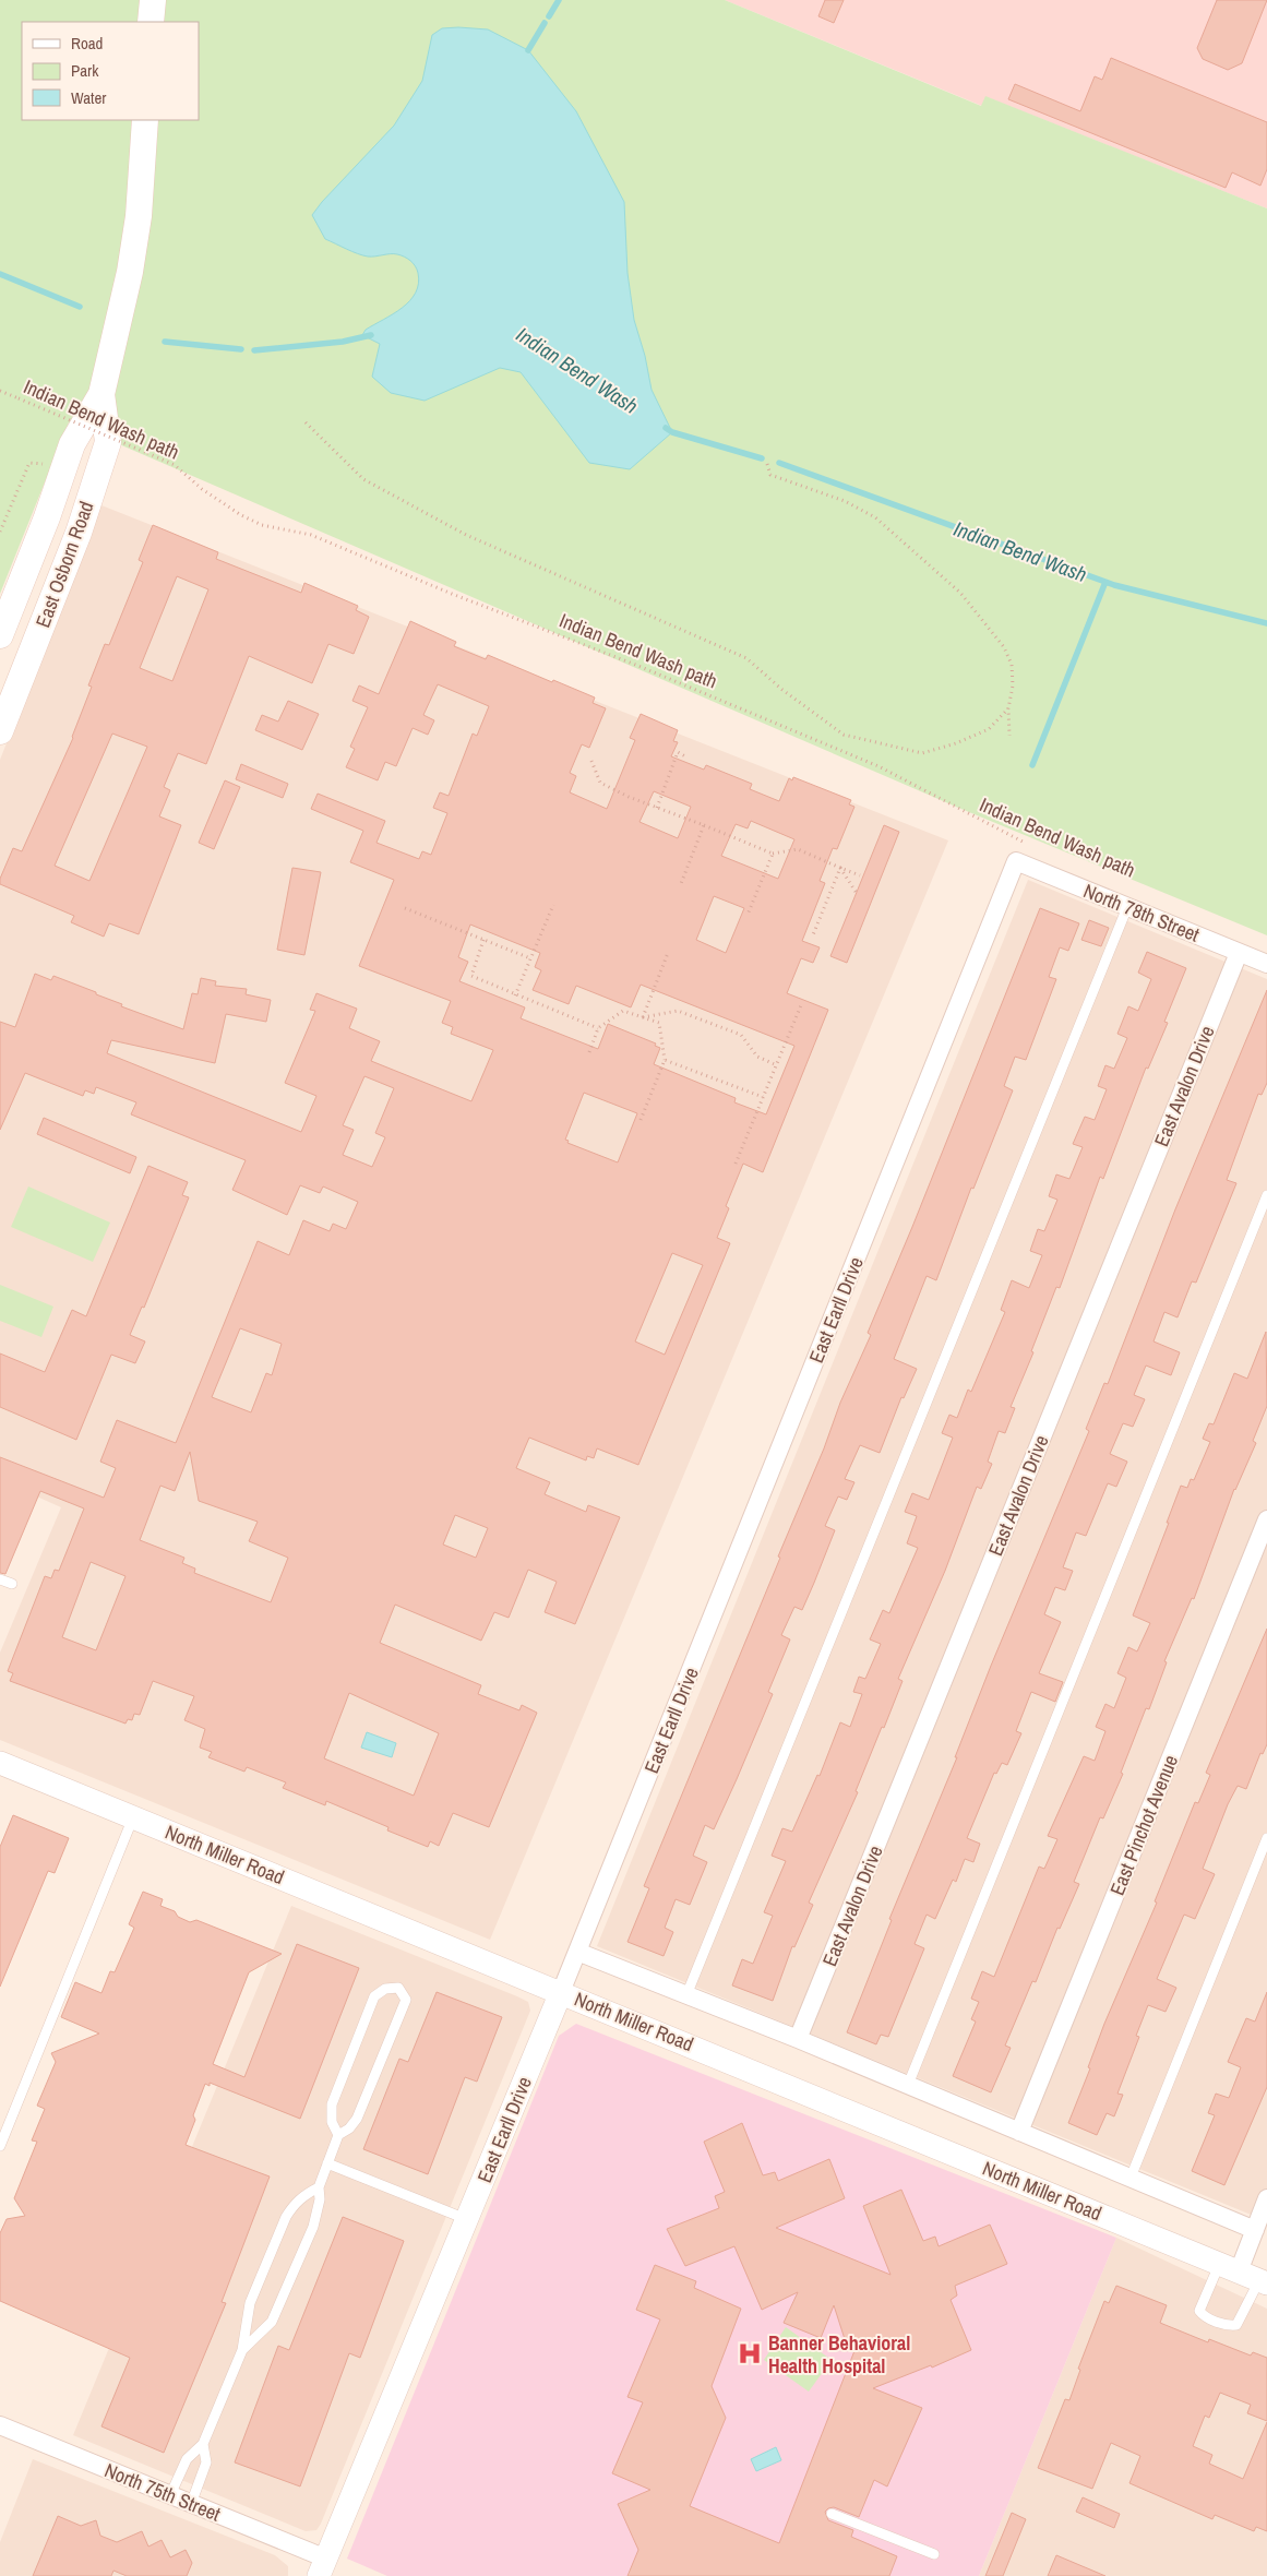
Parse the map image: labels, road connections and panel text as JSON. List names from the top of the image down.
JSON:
{
  "streets": {
    "main road": ["East Osborn Road"],
    "street": [
      "North 78th Street",
      "East Avalon Drive",
      "East Earll Drive",
      "East Pinchot Avenue",
      "North Miller Road",
      "North 75th Street"
    ],
    "path": ["Indian Bend Wash path"]
  },
  "crossings": [
    ["North 78th Street", "East Avalon Drive"],
    ["North 78th Street", "East Earll Drive"],
    ["East Earll Drive", "North Miller Road"],
    ["East Earll Drive", "North 75th Street"]
  ],
  "water": ["Indian Bend Wash"],
  "places": {
    "hospital": ["Banner Behavioral Health Hospital"]
  },
  "legend": ["Road", "Park", "Water"]
}
